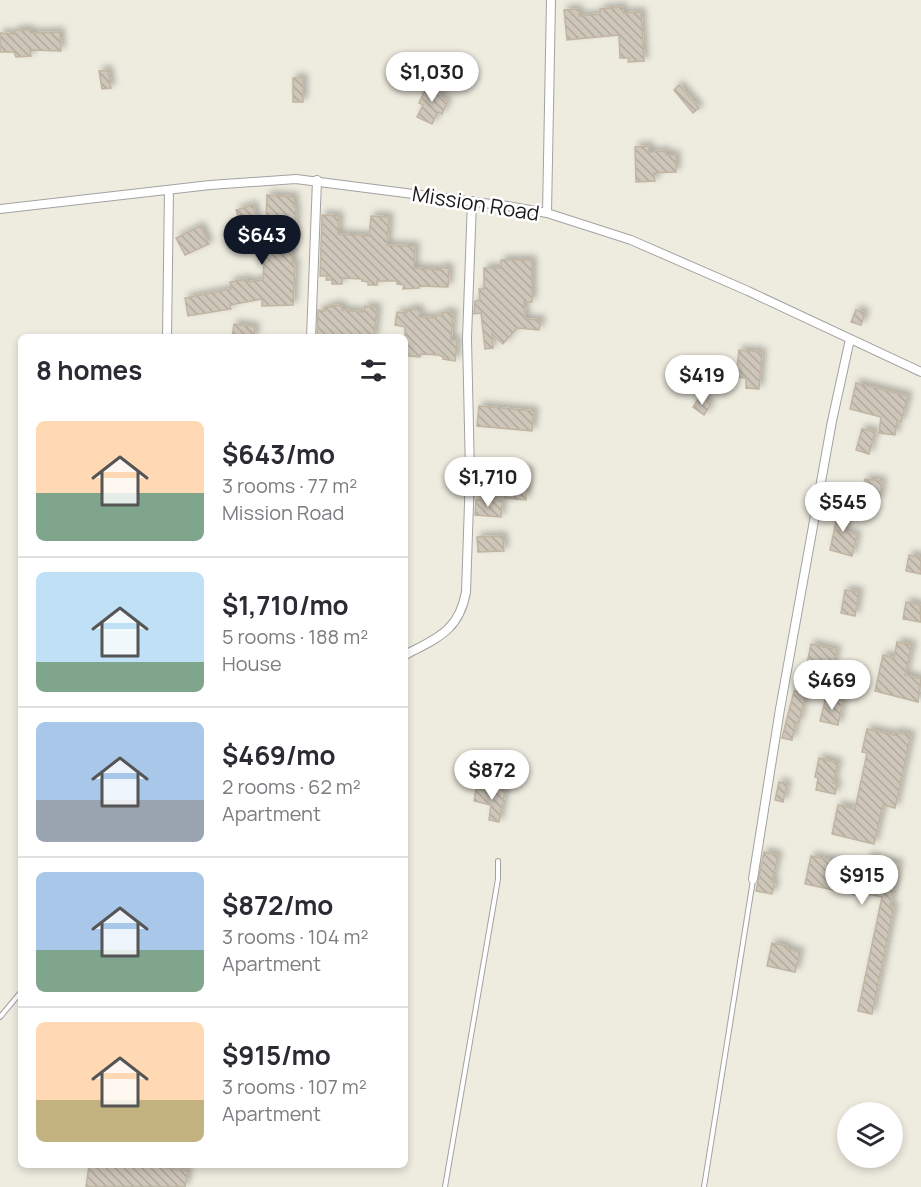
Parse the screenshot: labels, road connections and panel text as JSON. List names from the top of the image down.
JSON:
{
  "streets": {
    "street": ["Mission Road"]
  },
  "page": {
    "price": [
      "$1,030",
      "$643",
      "$419",
      "$1,710",
      "$545",
      "$469",
      "$872",
      "$915"
    ],
    "heading": "8 homes",
    "list": [
      {
        "name": "$643/mo",
        "note": "3 rooms · 77 m² · Mission Road"
      },
      {
        "name": "$1,710/mo",
        "note": "5 rooms · 188 m² · House"
      },
      {
        "name": "$469/mo",
        "note": "2 rooms · 62 m² · Apartment"
      },
      {
        "name": "$872/mo",
        "note": "3 rooms · 104 m² · Apartment"
      },
      {
        "name": "$915/mo",
        "note": "3 rooms · 107 m² · Apartment"
      }
    ]
  }
}
